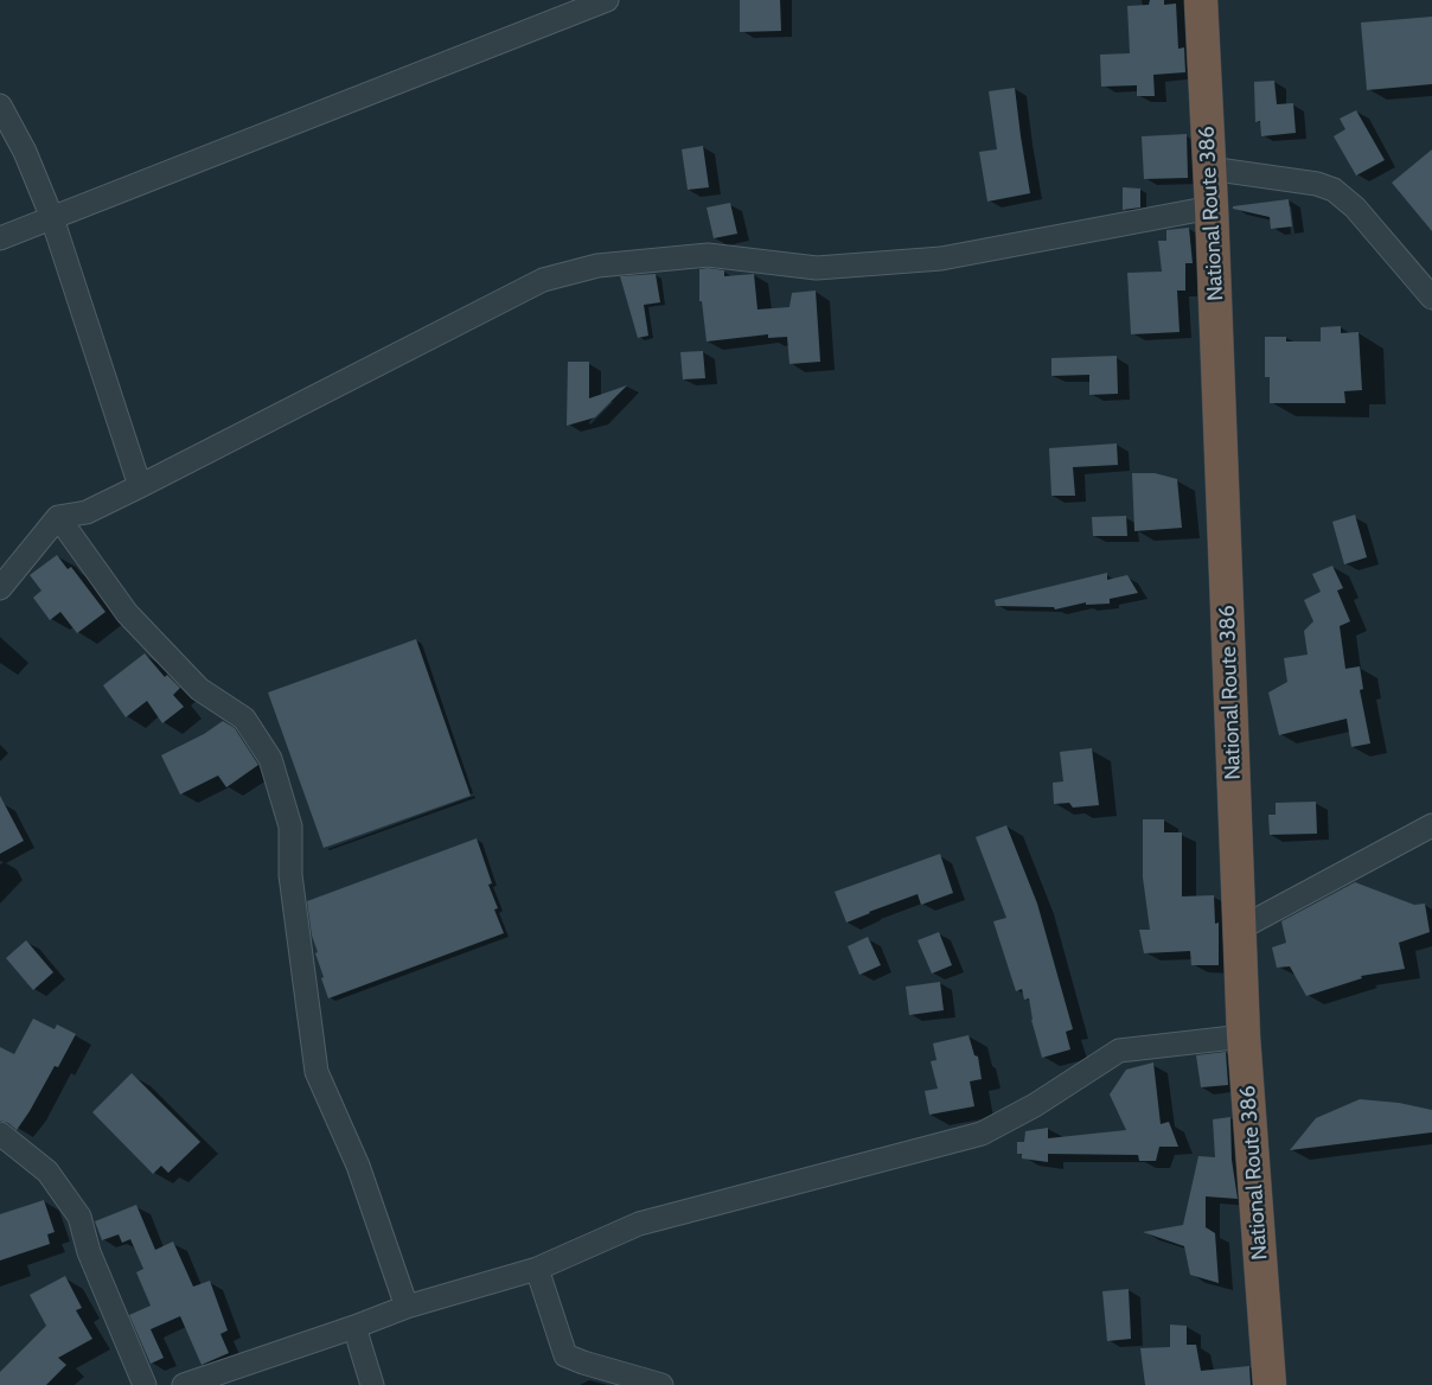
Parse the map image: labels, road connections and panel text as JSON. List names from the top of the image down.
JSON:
{
  "streets": {
    "highway": ["National Route 386"]
  }
}
